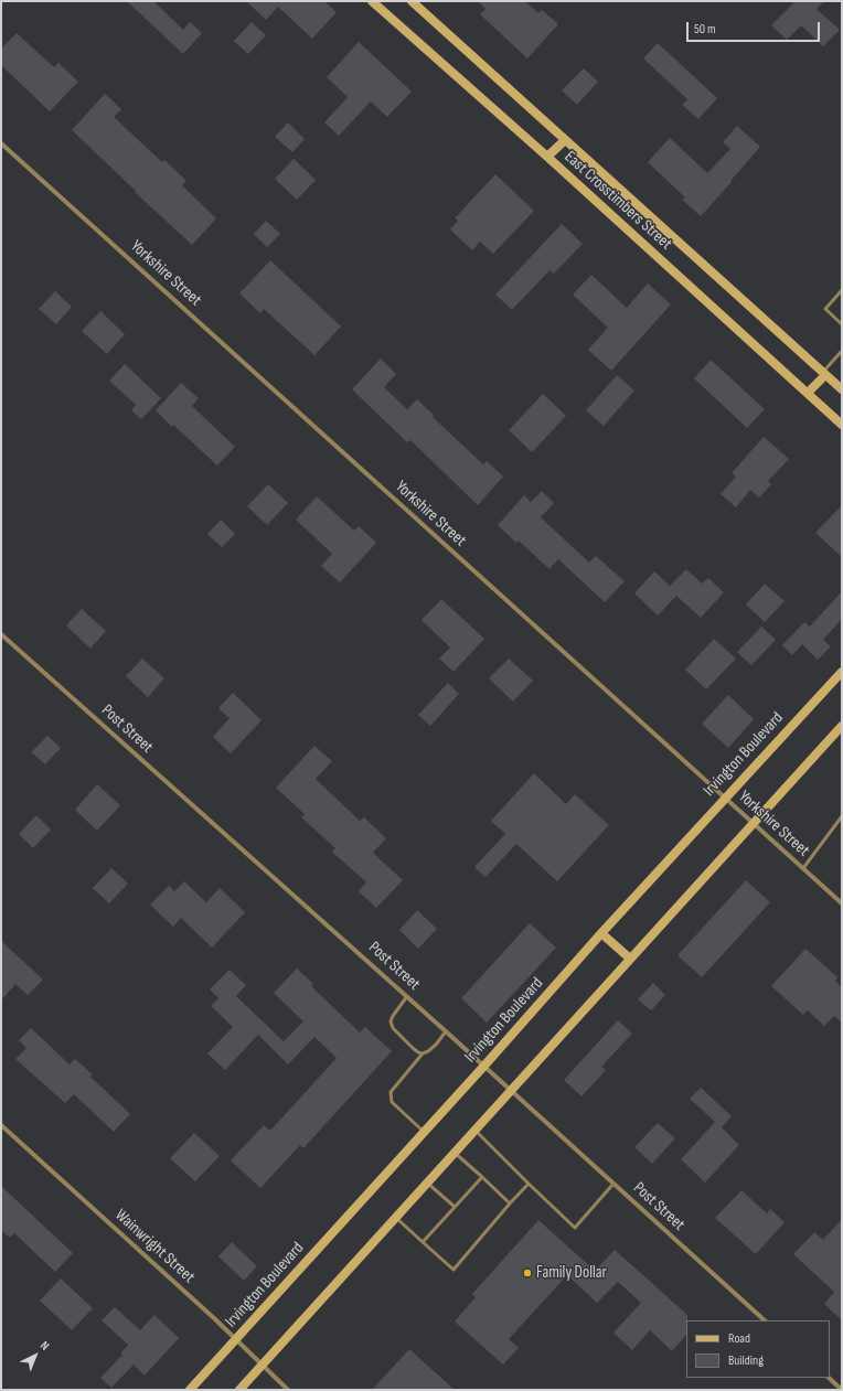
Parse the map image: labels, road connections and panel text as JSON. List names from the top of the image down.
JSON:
{
  "streets": {
    "main road": ["East Crosstimbers Street", "Irvington Boulevard"],
    "street": ["Yorkshire Street", "Post Street", "Wainwright Street"]
  },
  "crossings": [
    ["Yorkshire Street", "Irvington Boulevard"],
    ["Post Street", "Irvington Boulevard"],
    ["Irvington Boulevard", "Wainwright Street"]
  ],
  "places": ["Family Dollar"],
  "legend": ["Road", "Building"],
  "scale_bar": "50 m",
  "north": "top right"
}
